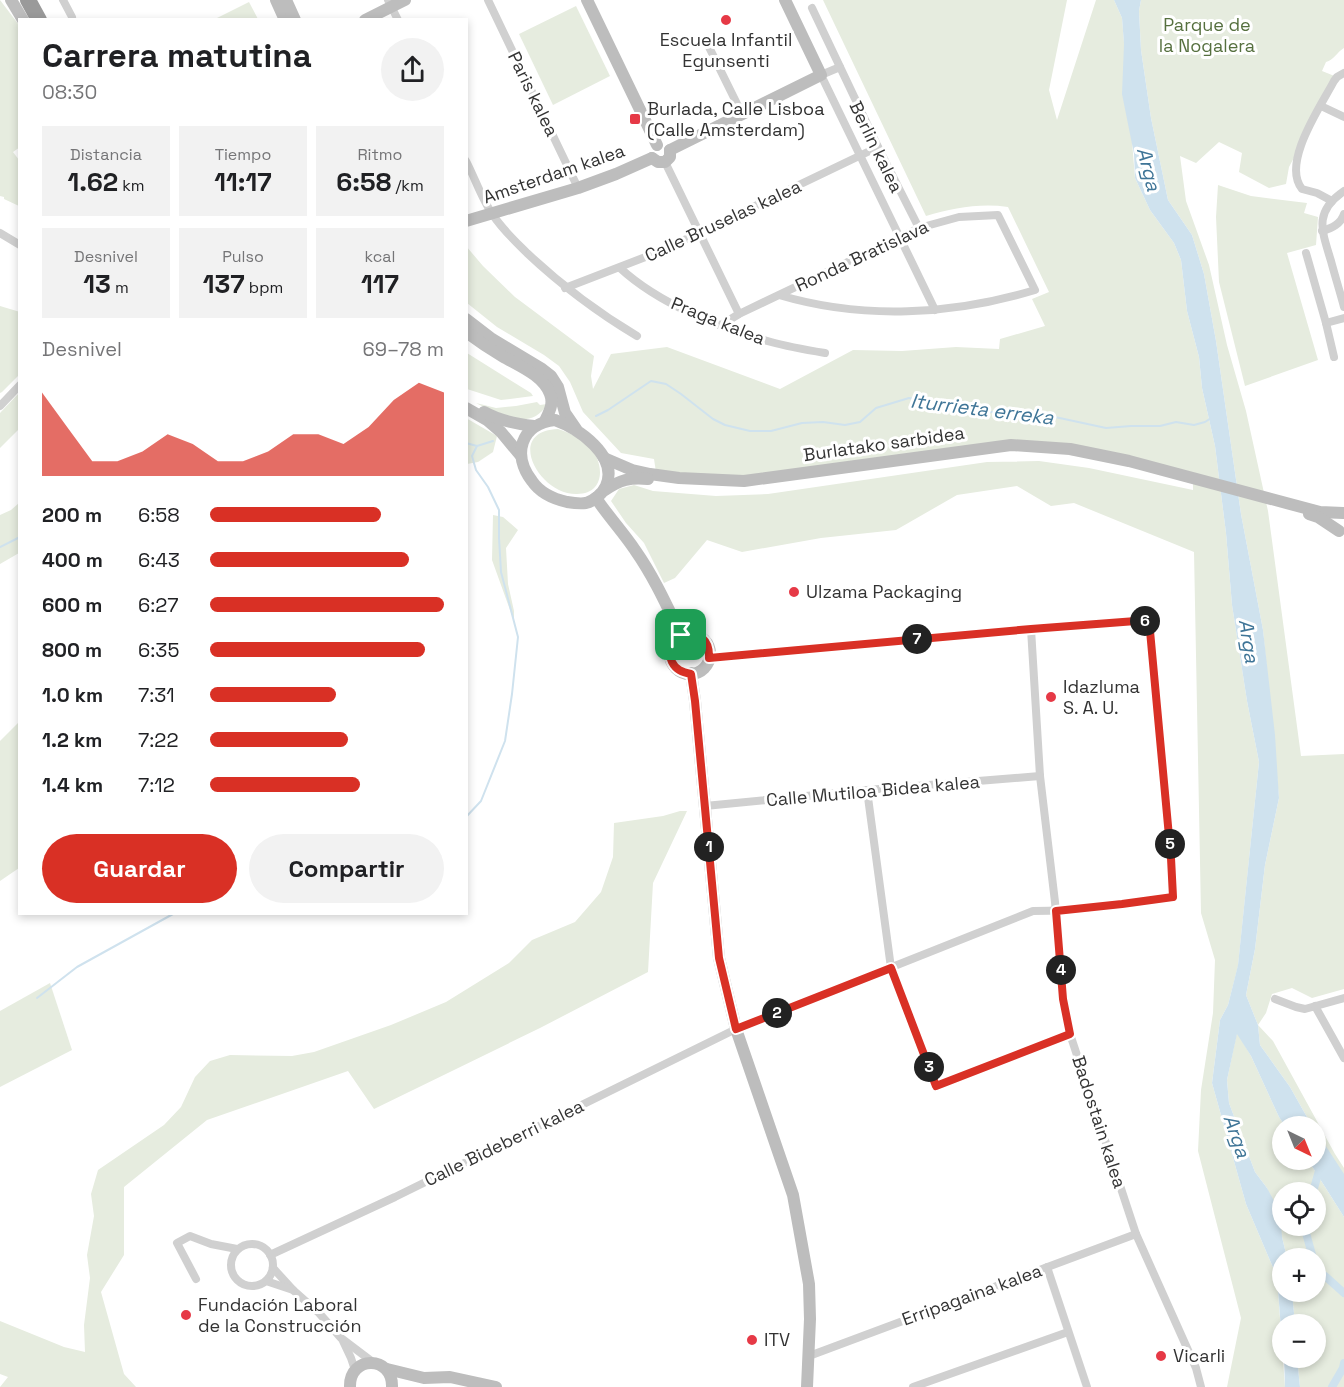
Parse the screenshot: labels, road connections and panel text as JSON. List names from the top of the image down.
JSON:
{
  "streets": {
    "main road": ["Berlin kalea", "Amsterdam kalea", "Burlatako sarbidea"],
    "street": [
      "Paris kalea",
      "Calle Bruselas kalea",
      "Ronda Bratislava",
      "Praga kalea",
      "Calle Mutiloa Bidea kalea",
      "Badostain kalea",
      "Calle Bideberri kalea",
      "Erripagaina kalea"
    ]
  },
  "crossings": [
    ["Paris kalea", "Amsterdam kalea"],
    ["Berlin kalea", "Calle Bruselas kalea"],
    ["Berlin kalea", "Ronda Bratislava"],
    ["Calle Bruselas kalea", "Praga kalea"],
    ["Ronda Bratislava", "Praga kalea"],
    ["Calle Mutiloa Bidea kalea", "Badostain kalea"],
    ["Badostain kalea", "Calle Bideberri kalea"],
    ["Badostain kalea", "Erripagaina kalea"]
  ],
  "water": ["Arga", "Iturrieta erreka"],
  "parks": ["Parque de la Nogalera"],
  "places": {
    "other": [
      "Escuela Infantil Egunsenti",
      "Ulzama Packaging",
      "Idazluma S. A. U.",
      "Fundación Laboral de la Construcción",
      "ITV",
      "Vicarli"
    ],
    "transit": ["Burlada, Calle Lisboa (Calle Amsterdam)"]
  },
  "north": "bottom right",
  "page": {
    "heading": ["Carrera matutina", "08:30"],
    "stats": [
      ["Distancia", "1.62 km"],
      ["Tiempo", "11:17"],
      ["Ritmo", "6:58 /km"],
      ["Desnivel", "13 m"],
      ["Pulso", "137 bpm"],
      ["kcal", "117"]
    ],
    "chart": ["Desnivel", "69–78 m"],
    "list": [
      {
        "name": "200 m",
        "note": "6:58"
      },
      {
        "name": "400 m",
        "note": "6:43"
      },
      {
        "name": "600 m",
        "note": "6:27"
      },
      {
        "name": "800 m",
        "note": "6:35"
      },
      {
        "name": "1.0 km",
        "note": "7:31"
      },
      {
        "name": "1.2 km",
        "note": "7:22"
      },
      {
        "name": "1.4 km",
        "note": "7:12"
      }
    ],
    "pins": [
      "6",
      "7",
      "5",
      "1",
      "4",
      "2",
      "3"
    ],
    "buttons": ["Guardar", "Compartir"],
    "map_buttons": ["+", "−"]
  }
}
